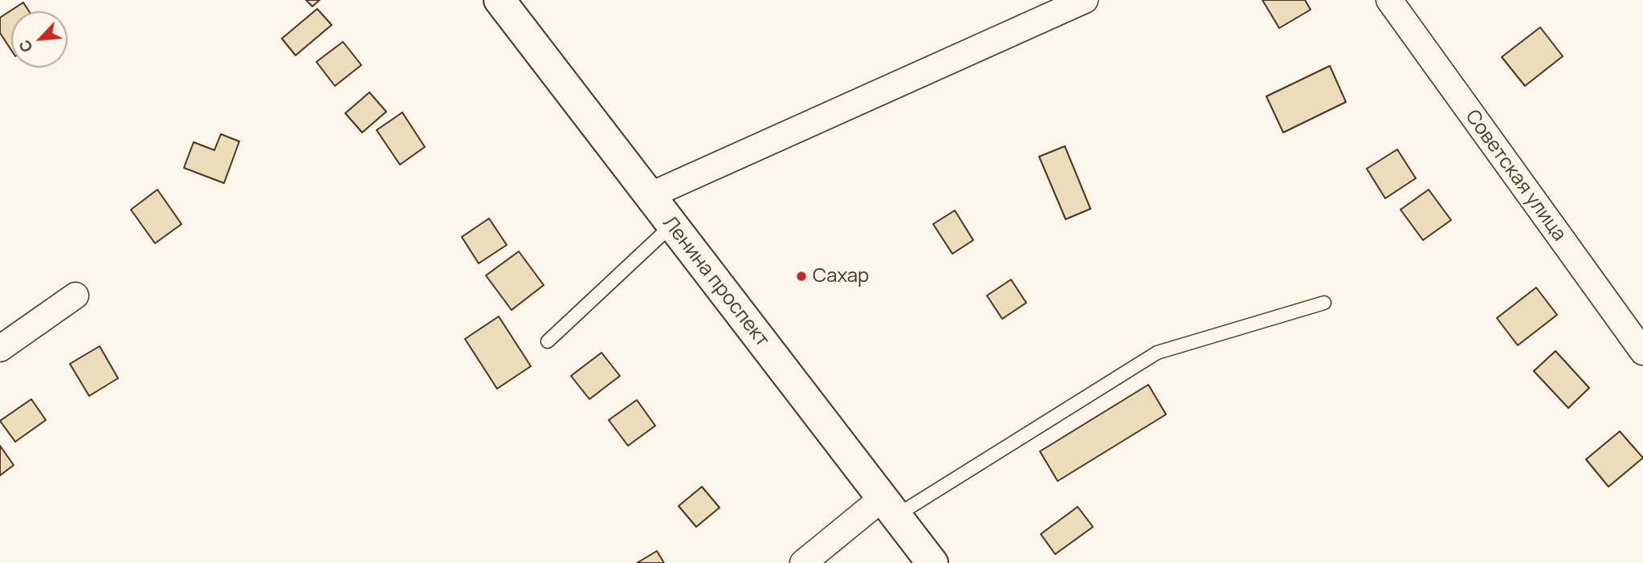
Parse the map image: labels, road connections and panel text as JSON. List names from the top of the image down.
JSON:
{
  "streets": {
    "main road": ["Ленина проспект"],
    "street": ["Советская улица"]
  },
  "places": ["Сахар"],
  "north": "bottom left"
}
